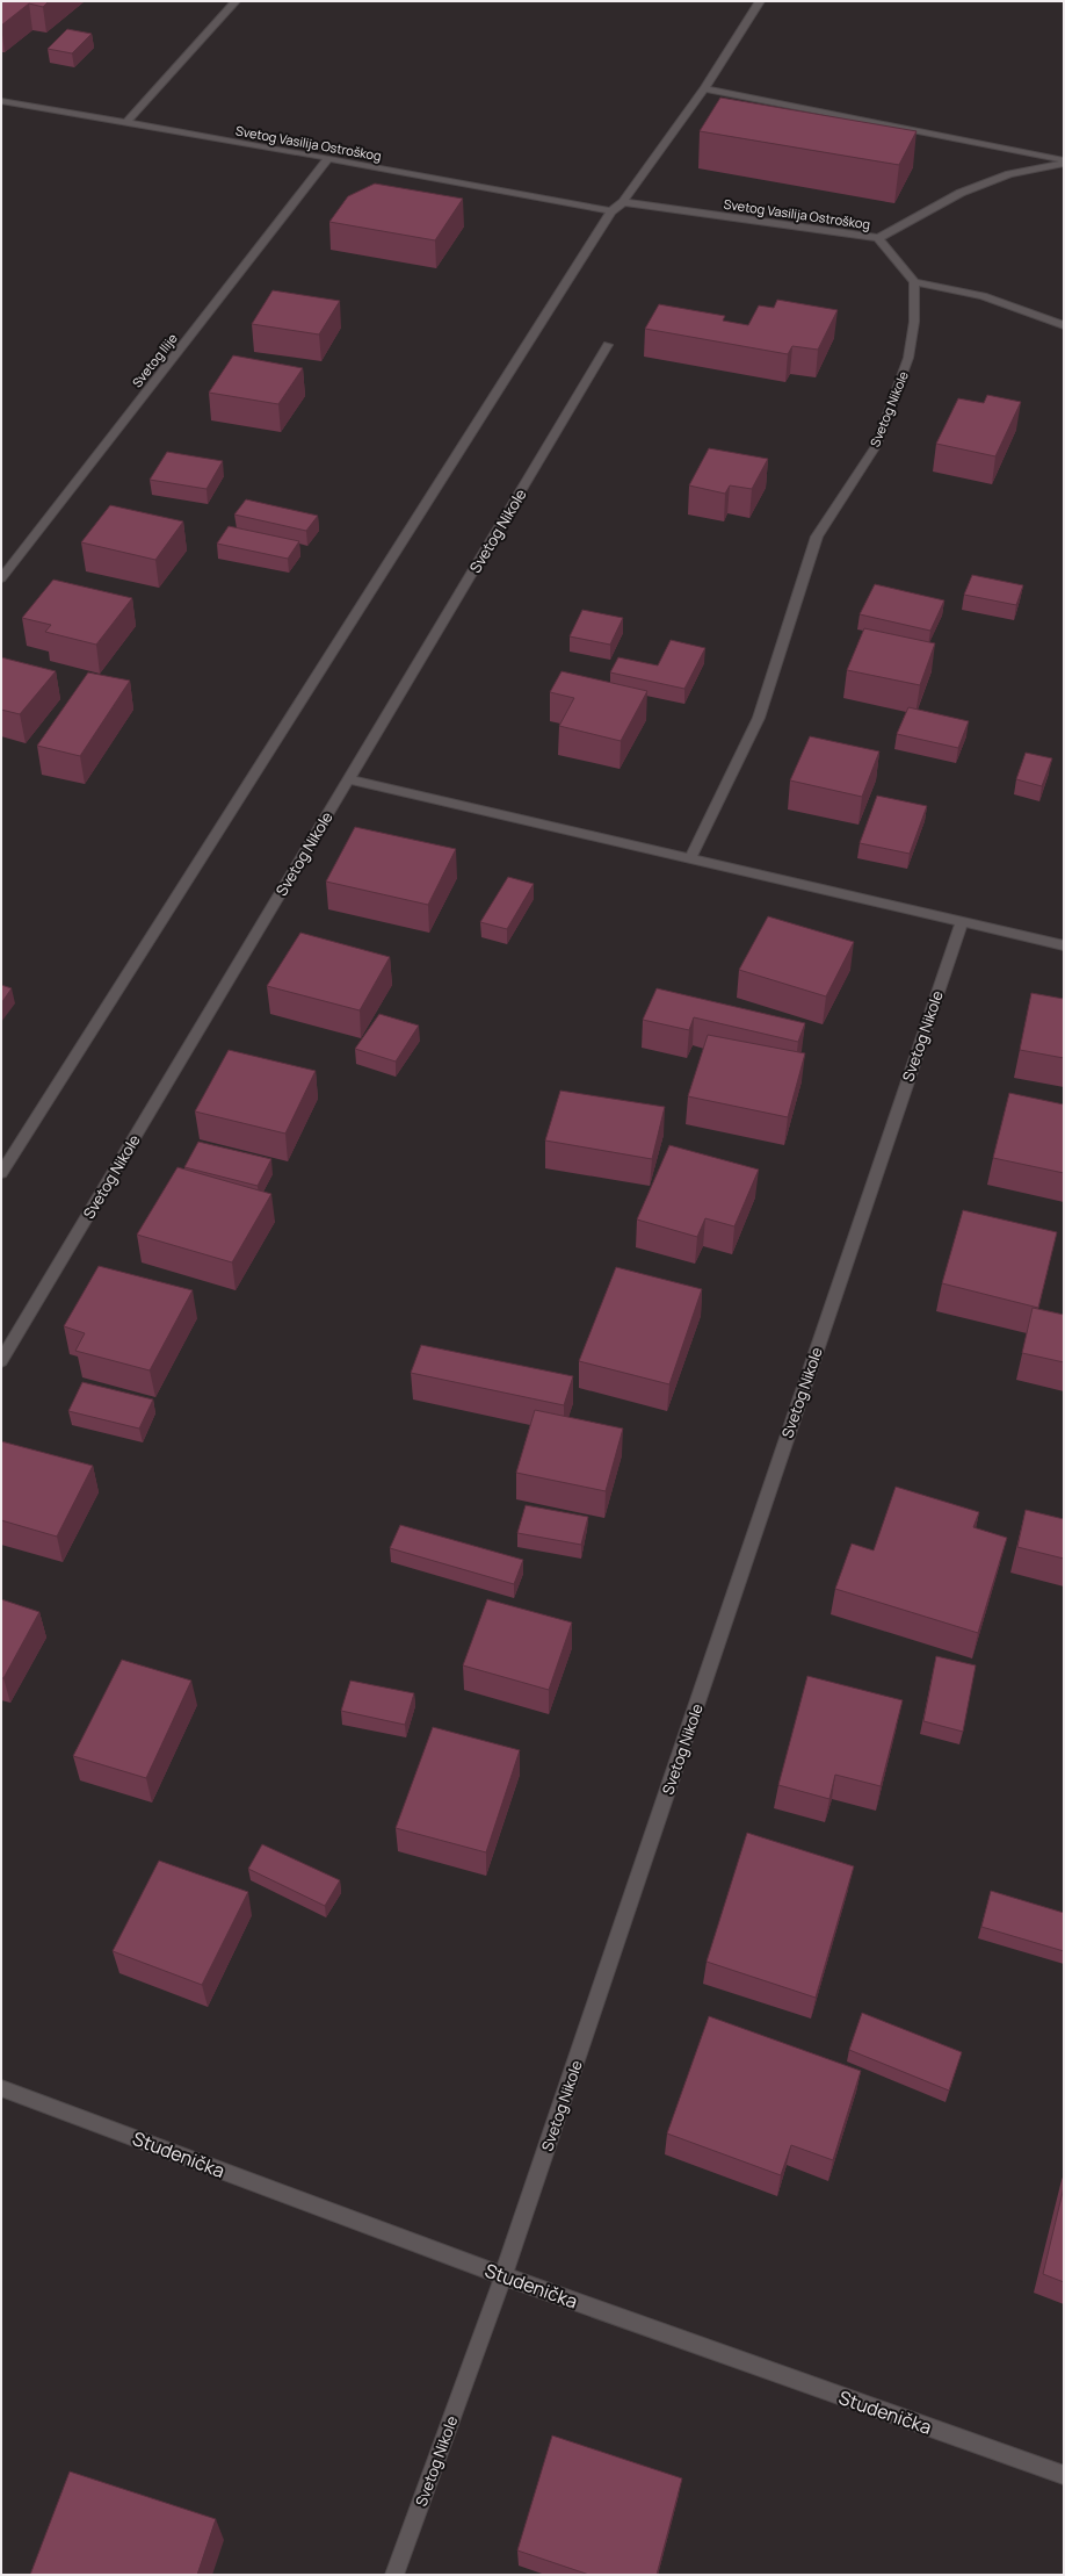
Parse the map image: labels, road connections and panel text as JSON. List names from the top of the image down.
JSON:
{
  "streets": {
    "street": [
      "Svetog Vasilija Ostroškog",
      "Svetog Ilije",
      "Svetog Nikole",
      "Studenička"
    ]
  },
  "crossings": [
    ["Svetog Vasilija Ostroškog", "Svetog Ilije"],
    ["Svetog Nikole", "Studenička"]
  ]
}
